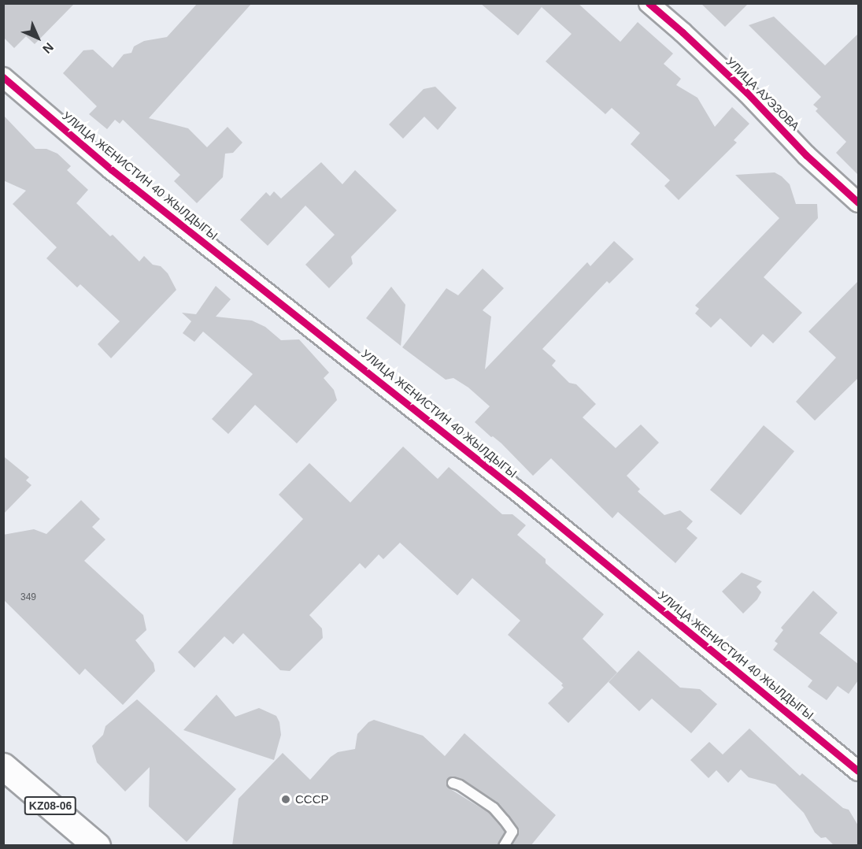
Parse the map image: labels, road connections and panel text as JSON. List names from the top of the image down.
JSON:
{
  "streets": {
    "highway": ["KZ08-06"],
    "street": ["УЛИЦА АУЭЗОВА", "УЛИЦА ЖЕНИСТИН 40 ЖЫЛДЫГЫ"]
  },
  "places": ["СССР"],
  "house_numbers": ["349"],
  "north": "bottom right"
}
